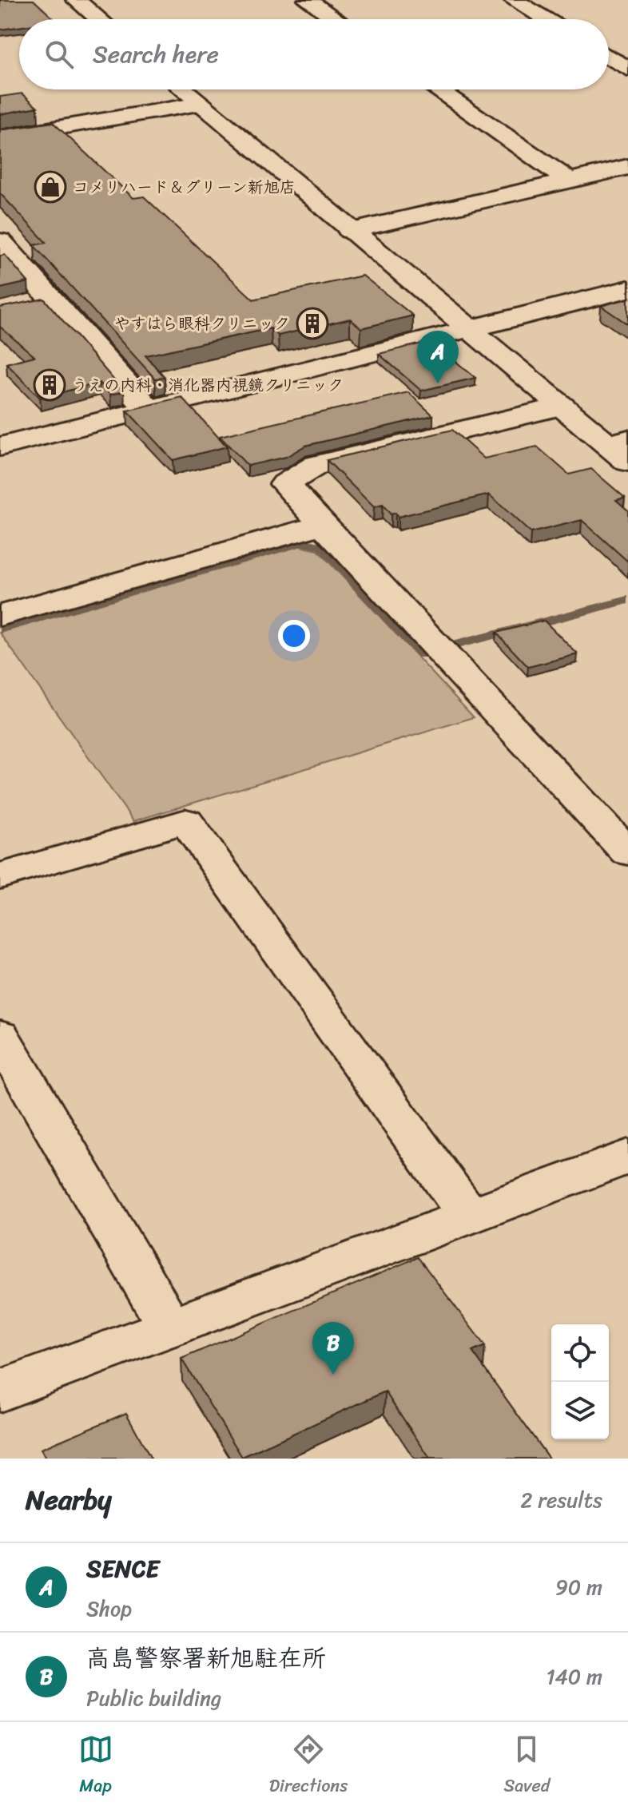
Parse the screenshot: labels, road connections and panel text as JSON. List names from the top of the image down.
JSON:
{
  "places": {
    "shop": ["コメリハード＆グリーン新旭店"],
    "building": ["やすはら眼科クリニック", "うえの内科・消化器内視鏡クリニック"]
  },
  "page": {
    "search": "Search here",
    "pins": ["A", "B"],
    "heading": ["Nearby", "2 results"],
    "list": [
      {
        "mark": "A",
        "name": "SENCE",
        "note": "Shop",
        "value": "90 m"
      },
      {
        "mark": "B",
        "name": "高島警察署新旭駐在所",
        "note": "Public building",
        "value": "140 m"
      }
    ],
    "nav": ["Map", "Directions", "Saved"]
  }
}
